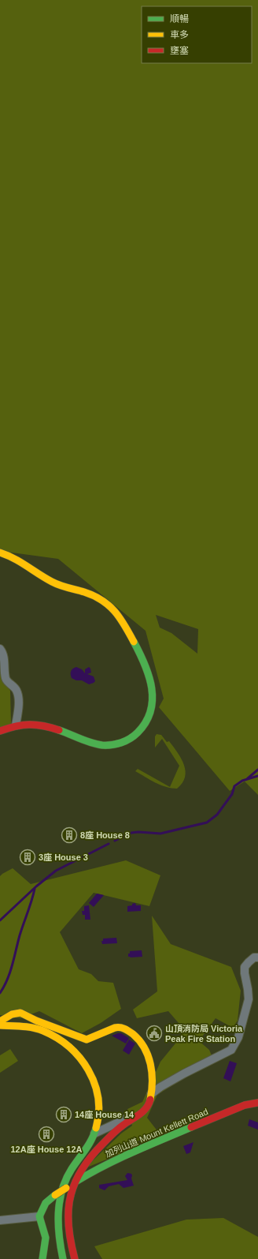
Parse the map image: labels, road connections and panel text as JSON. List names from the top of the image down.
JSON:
{
  "streets": {
    "main road": ["加列山道 Mount Kellett Road"]
  },
  "places": {
    "building": [
      "8座 House 8",
      "3座 House 3",
      "14座 House 14",
      "12A座 House 12A"
    ],
    "public building": ["山頂消防局 Victoria Peak Fire Station"]
  },
  "legend": ["順暢", "車多", "壅塞"]
}
